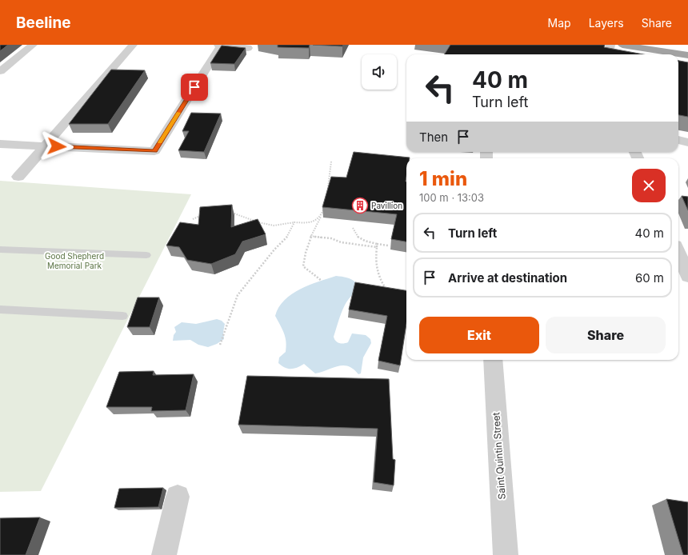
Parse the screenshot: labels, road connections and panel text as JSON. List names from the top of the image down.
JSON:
{
  "streets": {
    "street": ["Saint Quintin Street"]
  },
  "parks": ["Good Shepherd Memorial Park"],
  "places": {
    "building": ["Pavillion"]
  },
  "page": {
    "header": "Beeline",
    "nav": ["Map", "Layers", "Share"],
    "turn": ["40 m", "Turn left"],
    "then": "Then",
    "heading": ["1 min", "100 m · 13:03"],
    "list": [
      {
        "name": "Turn left",
        "value": "40 m"
      },
      {
        "name": "Arrive at destination",
        "value": "60 m"
      }
    ],
    "buttons": ["Exit", "Share"]
  }
}
